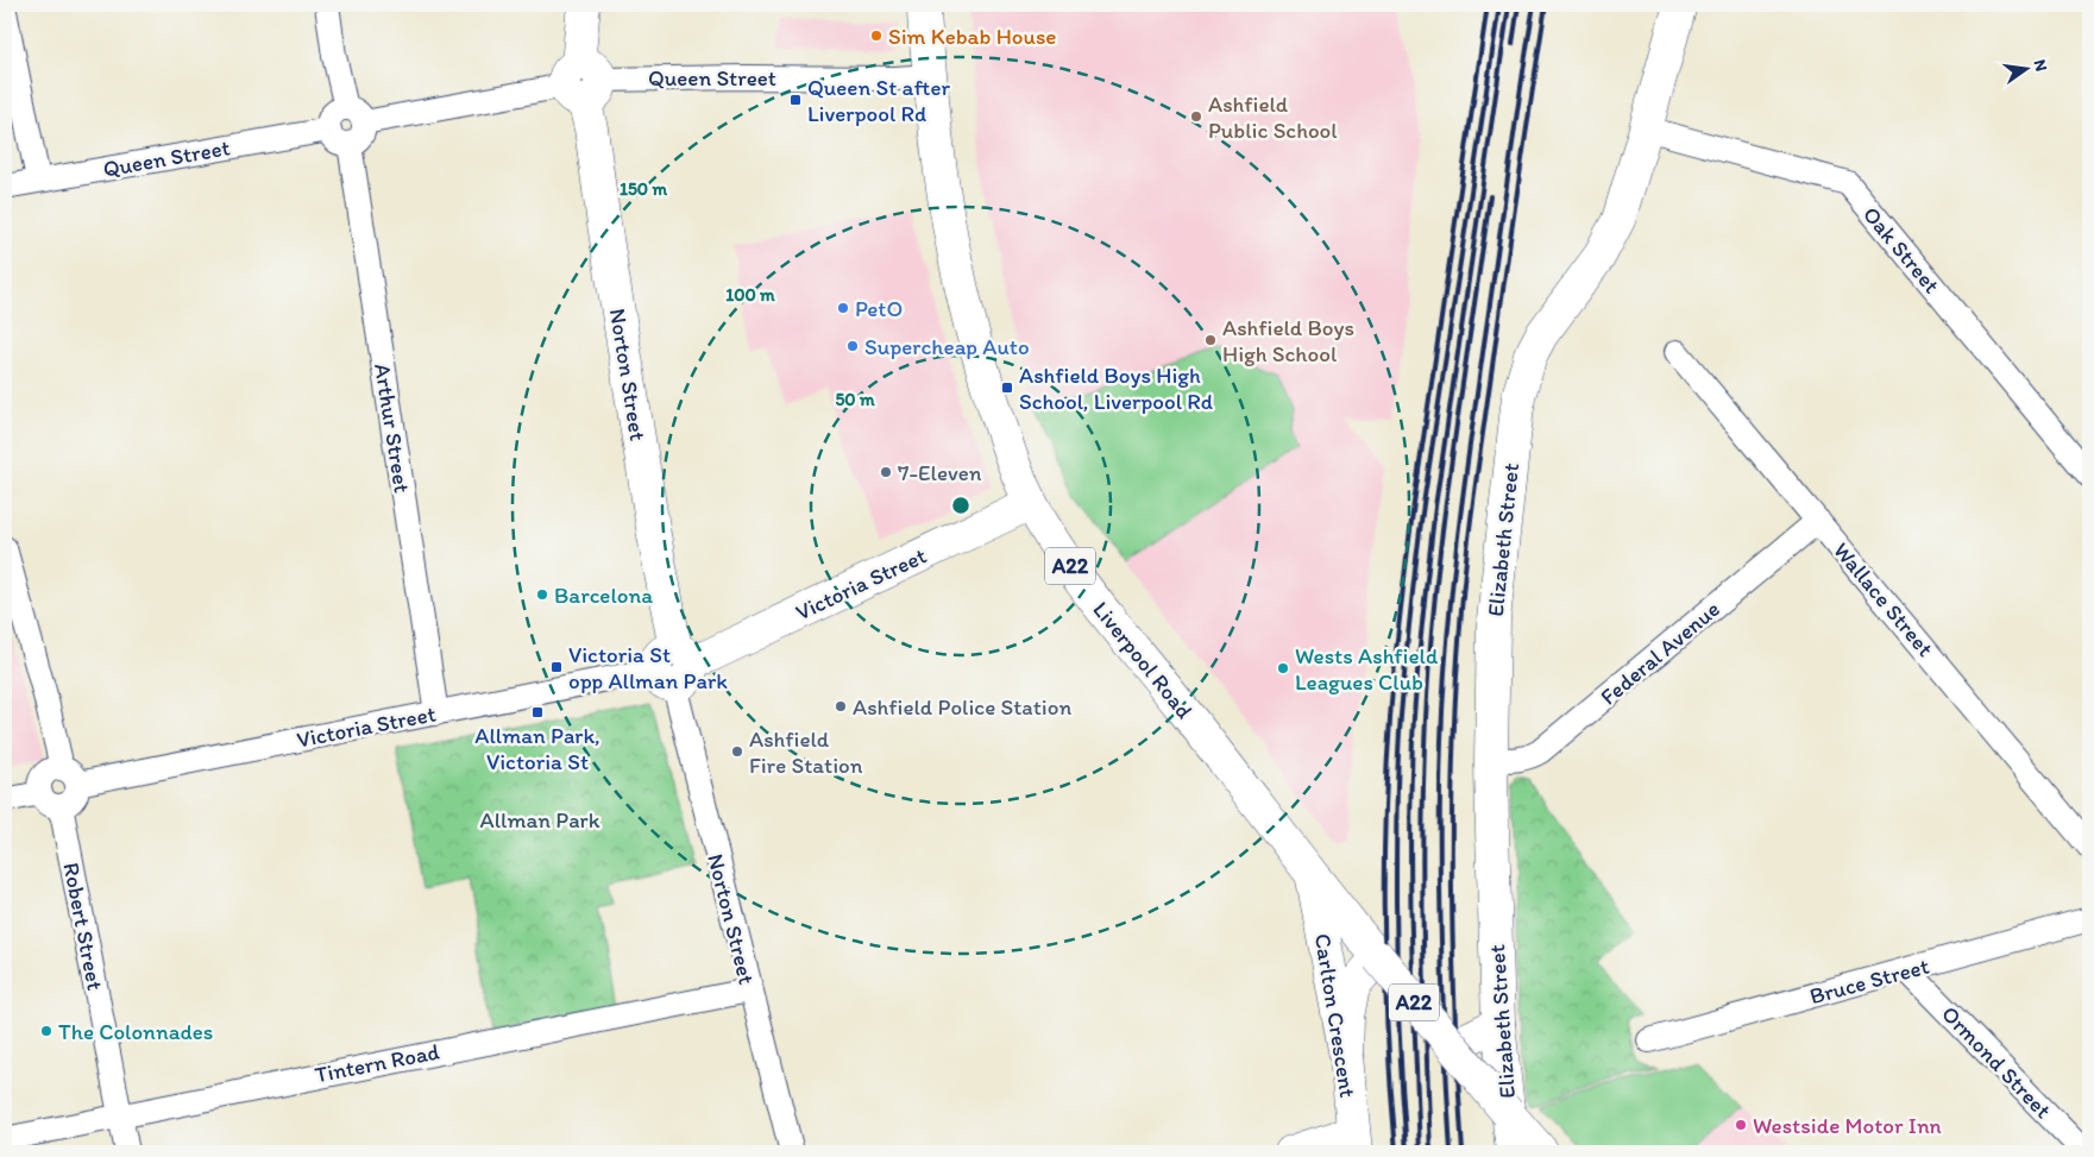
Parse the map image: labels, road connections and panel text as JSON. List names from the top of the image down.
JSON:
{
  "streets": {
    "main road": [
      "Norton Street",
      "Elizabeth Street",
      "A22",
      "Victoria Street",
      "Liverpool Road",
      "Carlton Crescent"
    ],
    "street": [
      "Queen Street",
      "Oak Street",
      "Arthur Street",
      "Wallace Street",
      "Federal Avenue",
      "Robert Street",
      "Bruce Street",
      "Ormond Street",
      "Tintern Road"
    ]
  },
  "crossings": [
    ["Queen Street", "Norton Street"],
    ["Queen Street", "Arthur Street"],
    ["Queen Street", "Liverpool Road"],
    ["Oak Street", "Elizabeth Street"],
    ["Norton Street", "Victoria Street"],
    ["Norton Street", "Tintern Road"],
    ["Arthur Street", "Victoria Street"],
    ["Elizabeth Street", "Federal Avenue"],
    ["Elizabeth Street", "Liverpool Road"],
    ["Victoria Street", "Liverpool Road"],
    ["Victoria Street", "Robert Street"],
    ["Wallace Street", "Federal Avenue"],
    ["Liverpool Road", "Carlton Crescent"],
    ["Robert Street", "Tintern Road"],
    ["Bruce Street", "Ormond Street"]
  ],
  "parks": ["Allman Park"],
  "places": {
    "other": [
      "Sim Kebab House",
      "Ashfield Public School",
      "PetO",
      "Ashfield Boys High School",
      "Supercheap Auto",
      "7-Eleven",
      "Barcelona",
      "Wests Ashfield Leagues Club",
      "Ashfield Police Station",
      "Ashfield Fire Station",
      "The Colonnades",
      "Westside Motor Inn"
    ],
    "transit": [
      "Queen St after Liverpool Rd",
      "Ashfield Boys High School, Liverpool Rd",
      "Victoria St opp Allman Park",
      "Allman Park, Victoria St"
    ]
  },
  "north": "right",
  "rings": ["150 m", "100 m", "50 m"]
}
